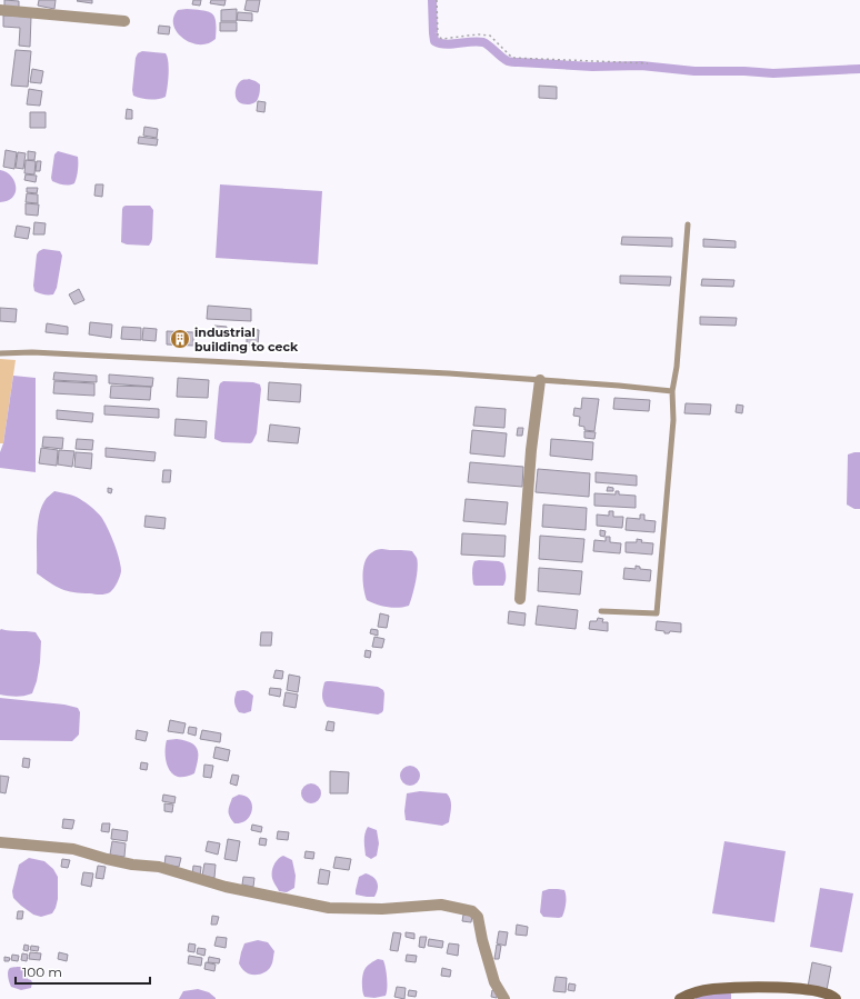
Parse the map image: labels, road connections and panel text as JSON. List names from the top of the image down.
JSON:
{
  "places": {
    "building": ["industrial building to ceck"]
  },
  "scale_bar": "100 m"
}
